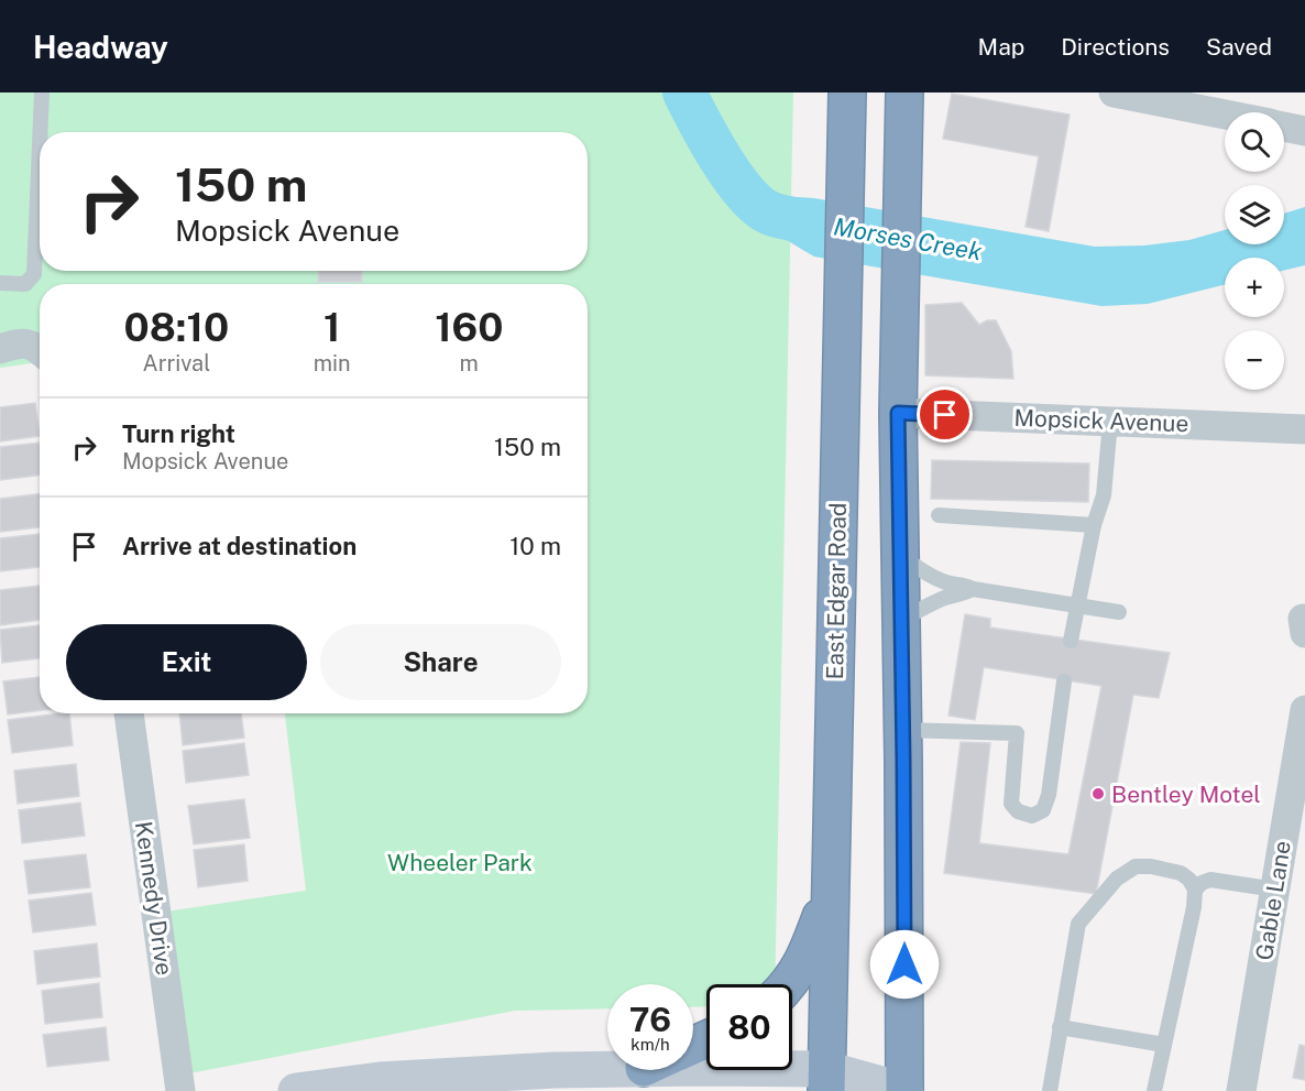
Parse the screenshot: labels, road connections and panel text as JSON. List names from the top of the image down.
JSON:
{
  "streets": {
    "highway": ["East Edgar Road"],
    "street": ["Mopsick Avenue", "Kennedy Drive", "Gable Lane"]
  },
  "water": ["Morses Creek"],
  "parks": ["Wheeler Park"],
  "places": ["Bentley Motel"],
  "page": {
    "header": "Headway",
    "nav": ["Map", "Directions", "Saved"],
    "map_buttons": ["+", "−"],
    "turn": ["150 m", "Mopsick Avenue"],
    "eta": [
      "08:10",
      "Arrival",
      "1",
      "min",
      "160",
      "m"
    ],
    "list": [
      {
        "name": "Turn right",
        "note": "Mopsick Avenue",
        "value": "150 m"
      },
      {
        "name": "Arrive at destination",
        "value": "10 m"
      }
    ],
    "buttons": ["Exit", "Share"],
    "speed": "76 km/h",
    "limit": "80"
  }
}
